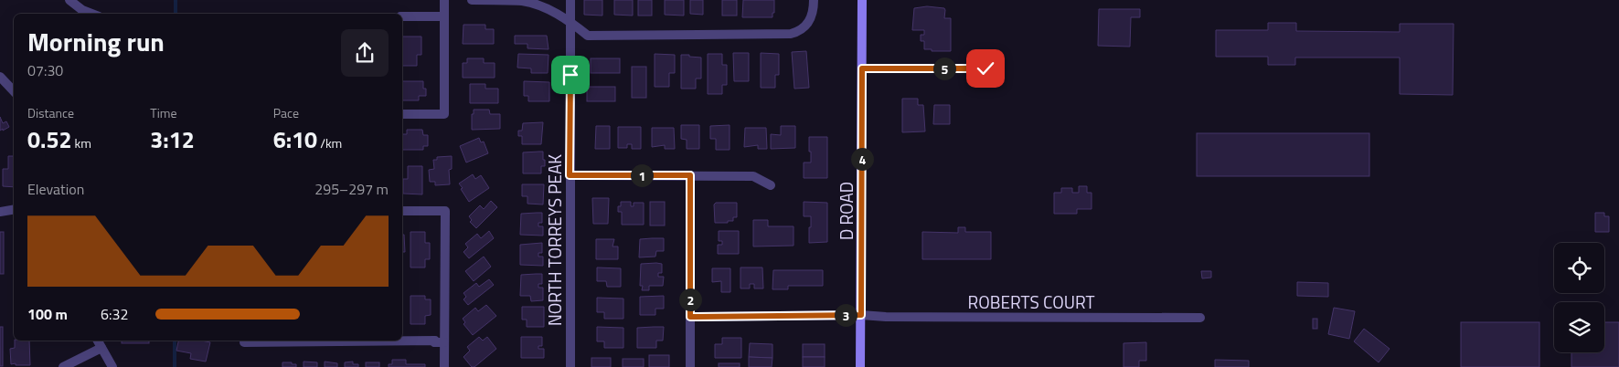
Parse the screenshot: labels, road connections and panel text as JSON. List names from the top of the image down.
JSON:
{
  "streets": {
    "street": ["D ROAD", "NORTH TORREYS PEAK", "ROBERTS COURT"]
  },
  "crossings": [
    ["D ROAD", "ROBERTS COURT"]
  ],
  "page": {
    "heading": ["Morning run", "07:30"],
    "pins": [
      "5",
      "4",
      "1",
      "2",
      "3"
    ],
    "stats": [
      ["Distance", "0.52 km"],
      ["Time", "3:12"],
      ["Pace", "6:10 /km"]
    ],
    "chart": ["Elevation", "295–297 m"],
    "list": [
      {
        "name": "100 m",
        "note": "6:32"
      }
    ]
  }
}
